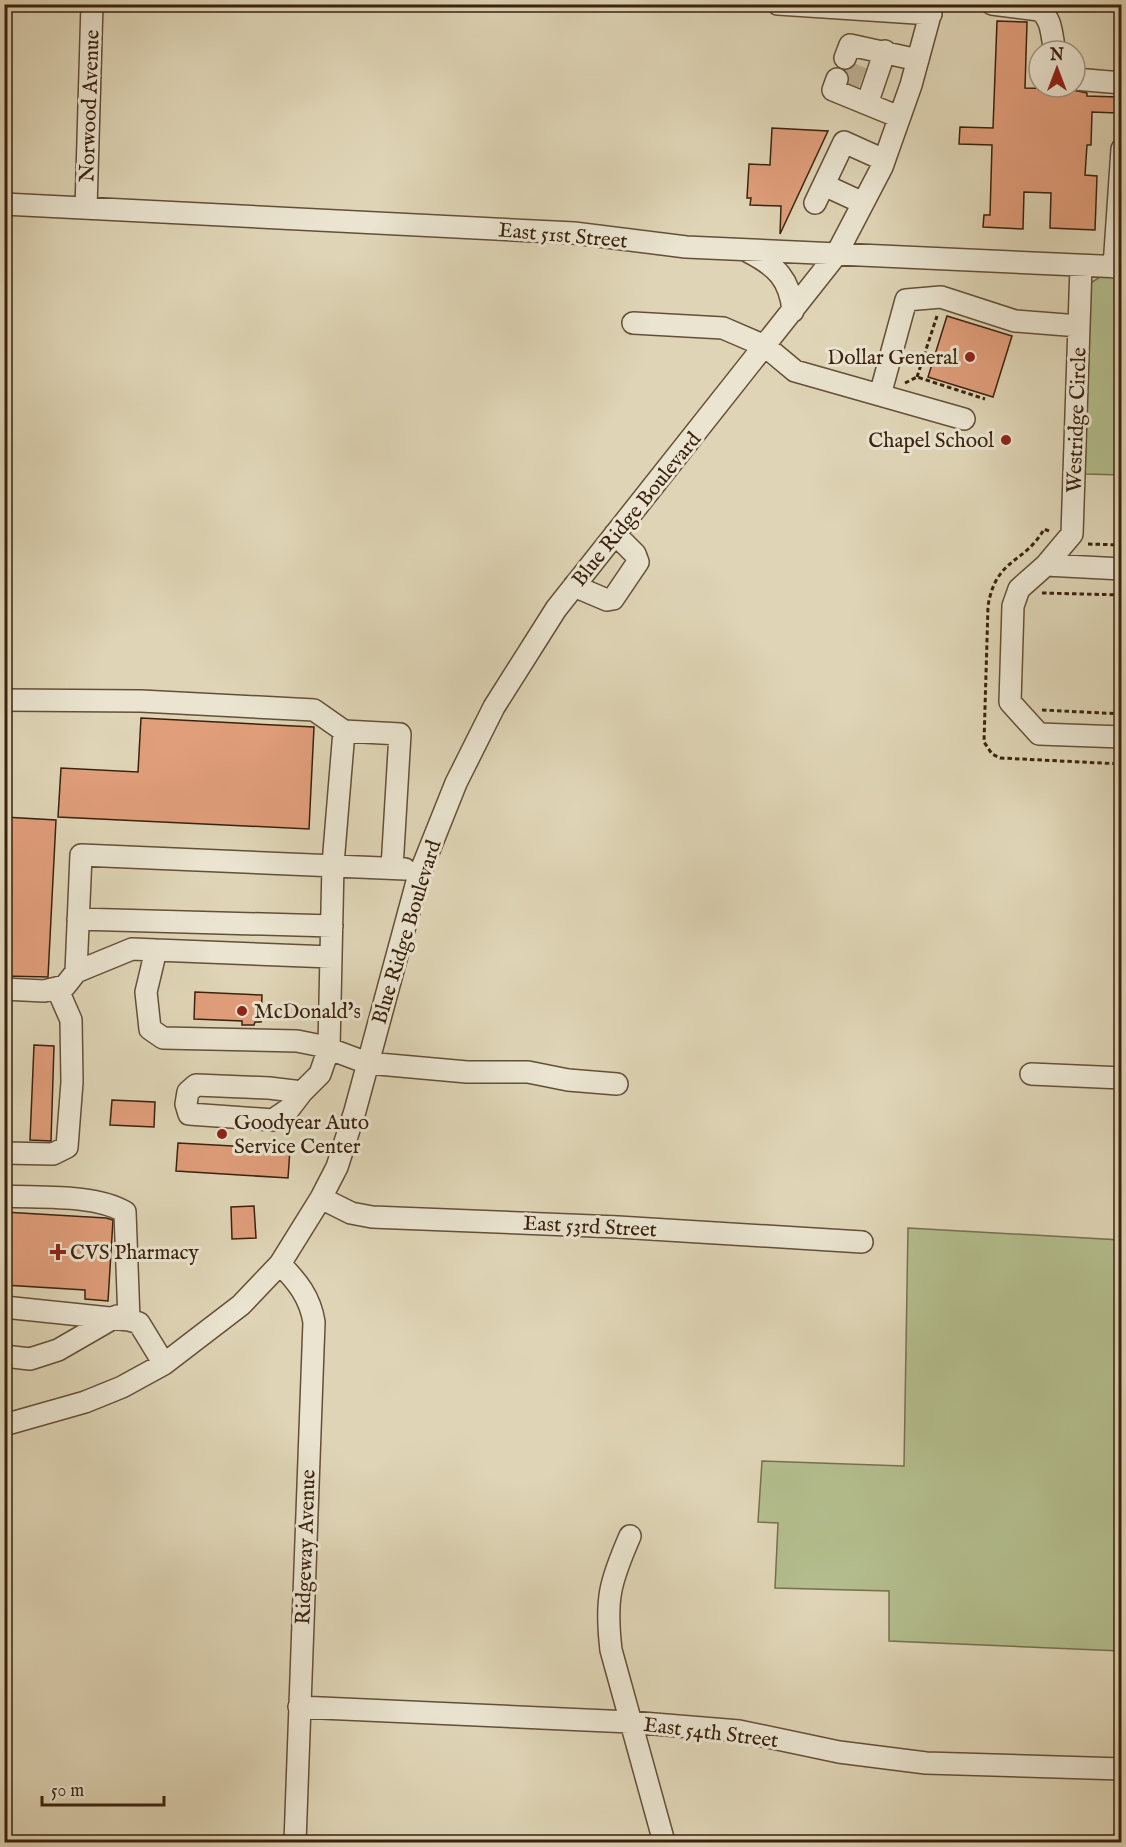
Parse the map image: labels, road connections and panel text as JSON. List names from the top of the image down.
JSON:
{
  "streets": {
    "street": [
      "Norwood Avenue",
      "East 51st Street",
      "Westridge Circle",
      "Blue Ridge Boulevard",
      "East 53rd Street",
      "Ridgeway Avenue",
      "East 54th Street"
    ]
  },
  "crossings": [
    ["Norwood Avenue", "East 51st Street"],
    ["East 51st Street", "Westridge Circle"],
    ["East 51st Street", "Blue Ridge Boulevard"],
    ["Blue Ridge Boulevard", "East 53rd Street"],
    ["Blue Ridge Boulevard", "Ridgeway Avenue"],
    ["Ridgeway Avenue", "East 54th Street"]
  ],
  "places": {
    "other": [
      "Dollar General",
      "Chapel School",
      "McDonald's",
      "Goodyear Auto Service Center"
    ],
    "health": ["CVS Pharmacy"]
  },
  "scale_bar": "50 m",
  "north": "top"
}
